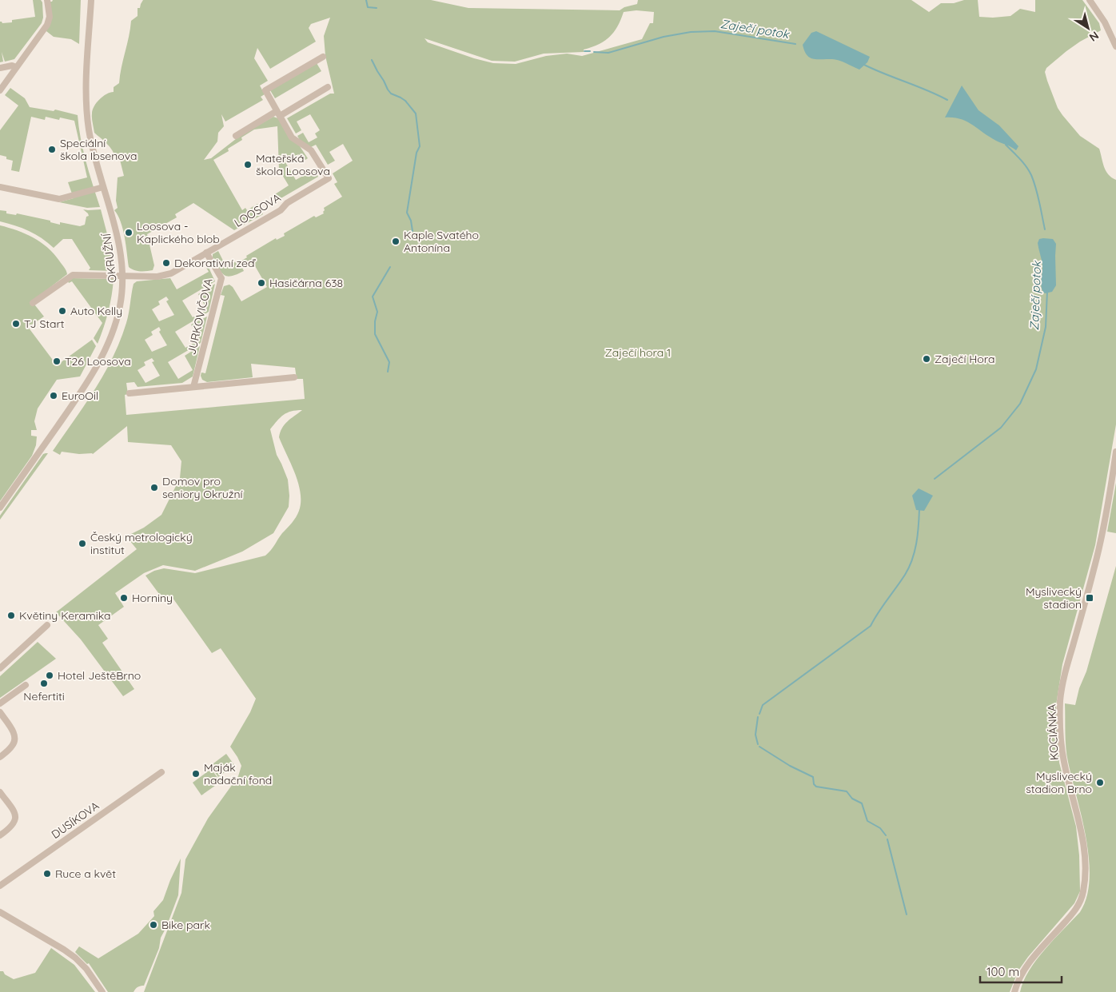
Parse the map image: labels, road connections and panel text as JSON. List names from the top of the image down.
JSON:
{
  "streets": {
    "street": [
      "LOOSOVA",
      "OKRUŽNÍ",
      "JURKOVIČOVA",
      "KOCIÁNKA",
      "DUSÍKOVA"
    ]
  },
  "crossings": [
    ["LOOSOVA", "OKRUŽNÍ"],
    ["LOOSOVA", "JURKOVIČOVA"]
  ],
  "water": ["Zaječí potok"],
  "parks": ["Zaječí hora 1"],
  "places": {
    "other": [
      "Speciální škola Ibsenova",
      "Mateřská škola Loosova",
      "Loosova - Kaplického blob",
      "Kaple Svatého Antonína",
      "Dekorativní zeď",
      "Hasičárna 638",
      "Auto Kelly",
      "TJ Start",
      "Zaječí Hora",
      "T26 Loosova",
      "EuroOil",
      "Domov pro seniory Okružní",
      "Český metrologický institut",
      "Horniny",
      "Květiny Keramika",
      "Hotel JeštěBrno",
      "Nefertiti",
      "Maják nadační fond",
      "Myslivecký stadion Brno",
      "Ruce a květ",
      "Bike park"
    ],
    "transit": ["Myslivecký stadion"]
  },
  "scale_bar": "100 m",
  "north": "bottom right"
}
